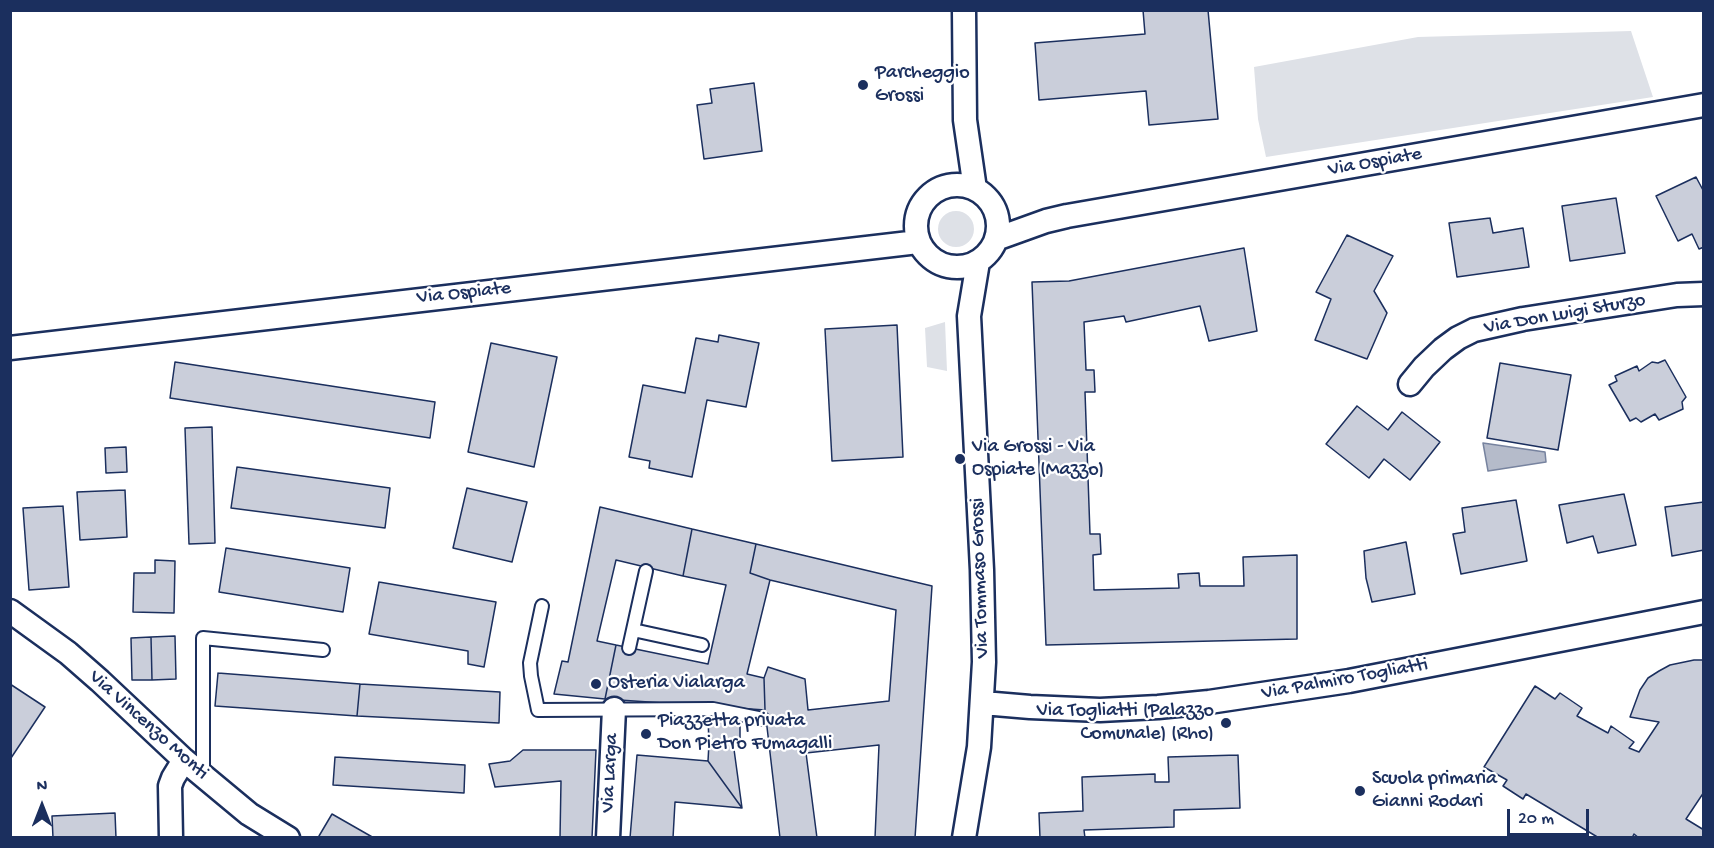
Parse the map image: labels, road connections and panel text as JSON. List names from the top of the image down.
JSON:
{
  "streets": {
    "street": [
      "Via Ospiate",
      "Via Don Luigi Sturzo",
      "Via Tommaso Grossi",
      "Via Palmiro Togliatti",
      "Via Vincenzo Monti",
      "Via Larga"
    ]
  },
  "crossings": [
    ["Via Ospiate", "Via Tommaso Grossi"],
    ["Via Tommaso Grossi", "Via Palmiro Togliatti"]
  ],
  "places": [
    "Parcheggio Grossi",
    "Via Grossi - Via Ospiate (Mazzo)",
    "Osteria Vialarga",
    "Via Togliatti (Palazzo Comunale) (Rho)",
    "Piazzetta privata Don Pietro Fumagalli",
    "Scuola primaria Gianni Rodari"
  ],
  "scale_bar": "20 m",
  "north": "top"
}
